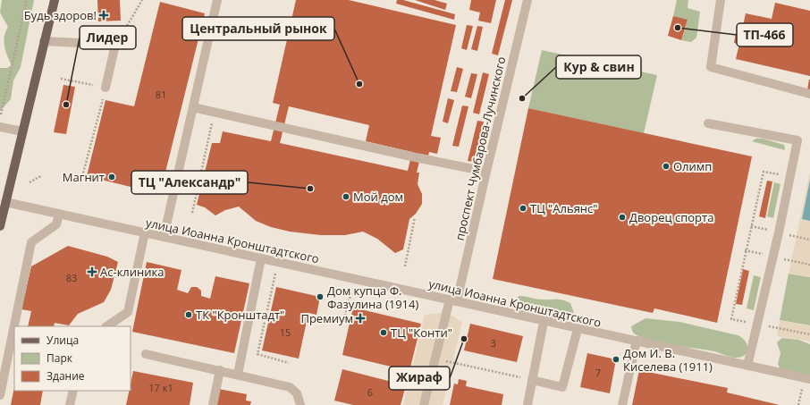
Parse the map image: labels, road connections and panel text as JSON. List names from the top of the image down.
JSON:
{
  "streets": {
    "street": ["проспект Чумбарова-Лучинского", "улица Иоанна Кронштадтского"]
  },
  "crossings": [
    ["проспект Чумбарова-Лучинского", "улица Иоанна Кронштадтского"]
  ],
  "places": {
    "health": ["Будь здоров!", "Ас-клиника", "Премиум"],
    "other": [
      "ТП-466",
      "Центральный рынок",
      "Кур & свин",
      "Лидер",
      "Олимп",
      "Магнит",
      "ТЦ \"Александр\"",
      "Мой дом",
      "ТЦ \"Альянс\"",
      "Дворец спорта",
      "Дом купца Ф. Фазулина (1914)",
      "ТК \"Кронштадт\"",
      "ТЦ \"Конти\"",
      "Жираф",
      "Дом И. В. Киселева (1911)"
    ]
  },
  "house_numbers": [
    "81",
    "83",
    "15",
    "3",
    "7",
    "17 к1",
    "6"
  ],
  "legend": ["Улица", "Парк", "Здание"]
}
